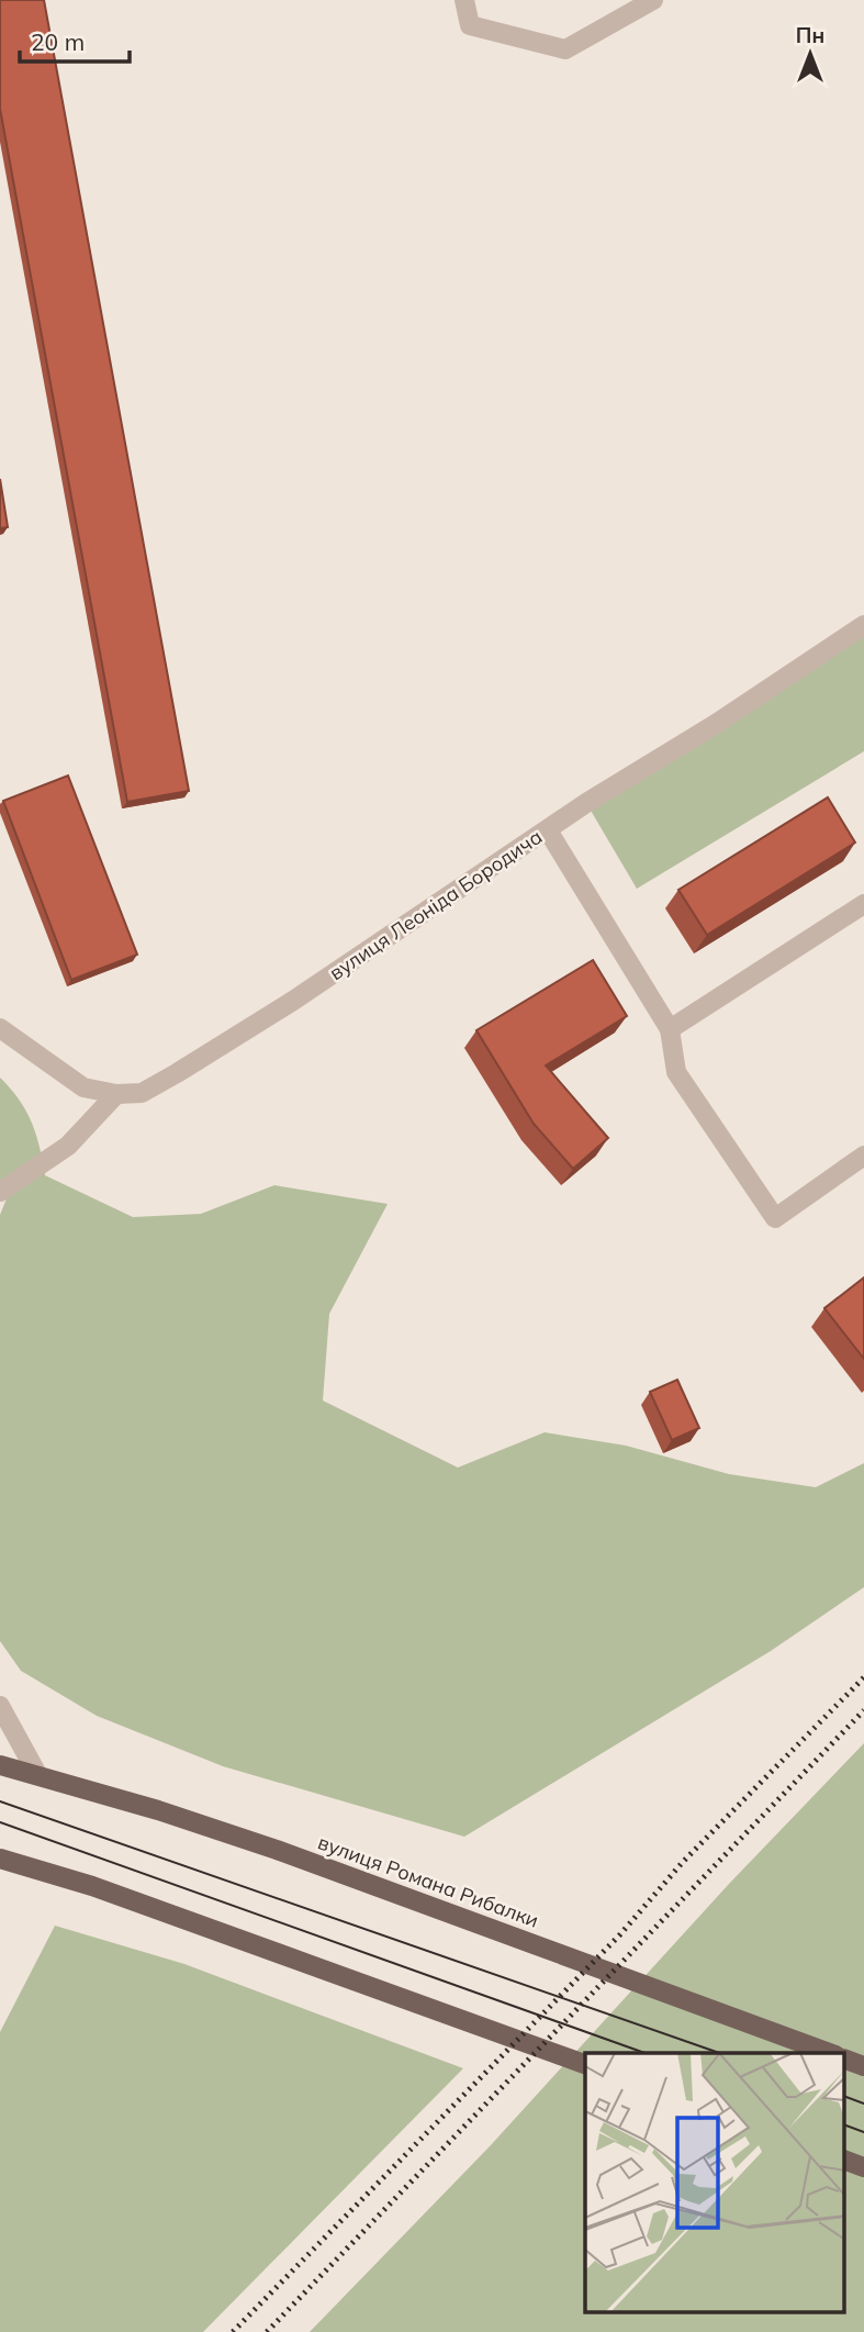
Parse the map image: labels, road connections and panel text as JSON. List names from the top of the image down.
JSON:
{
  "streets": {
    "main road": ["вулиця Романа Рибалки"],
    "street": ["вулиця Леоніда Бородича"]
  },
  "scale_bar": "20 m",
  "north": "top"
}
